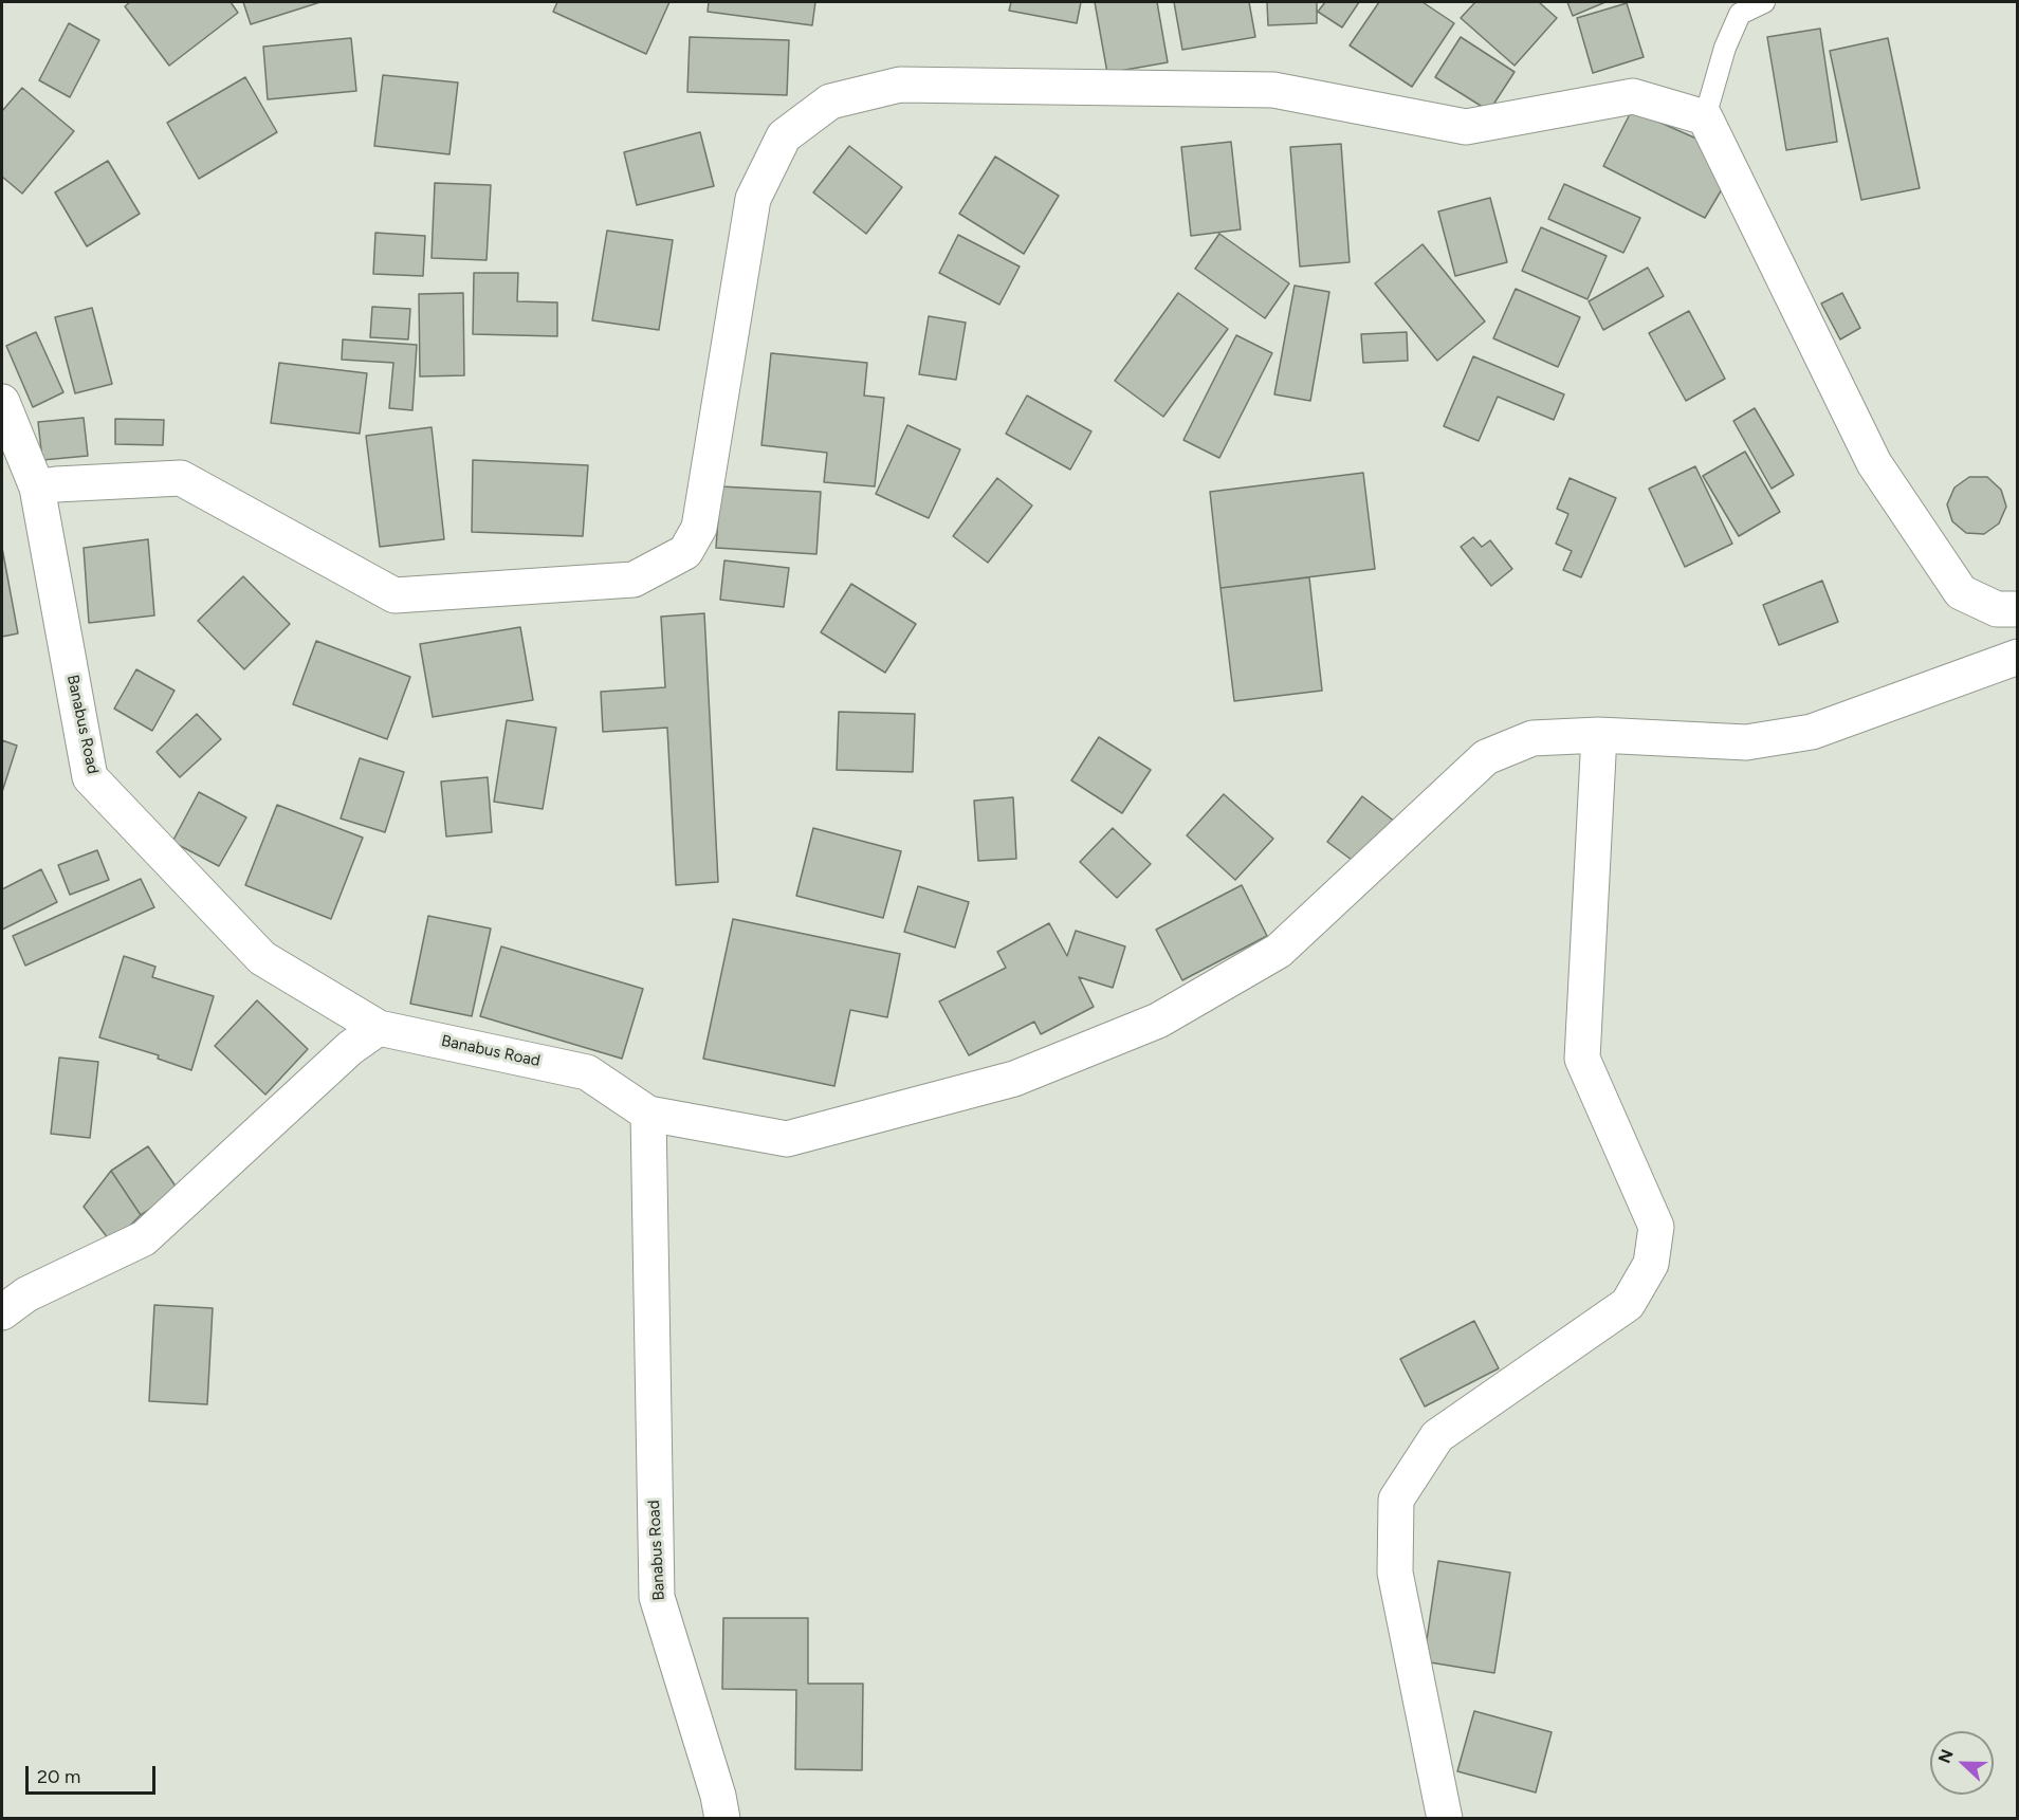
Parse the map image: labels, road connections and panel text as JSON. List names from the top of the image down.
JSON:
{
  "streets": {
    "street": ["Banabus Road"]
  },
  "scale_bar": "20 m",
  "north": "left"
}
